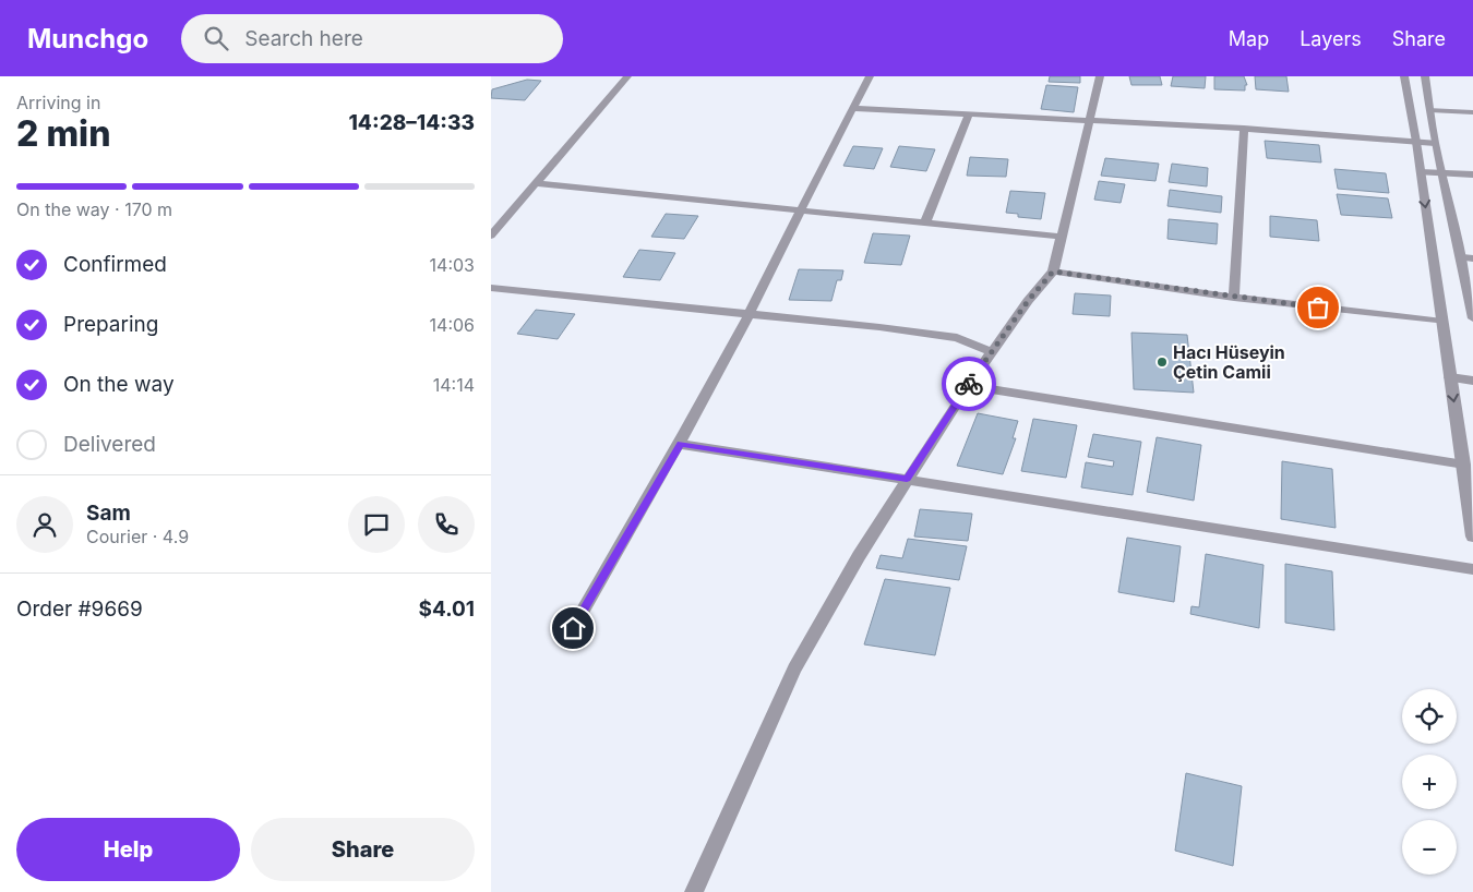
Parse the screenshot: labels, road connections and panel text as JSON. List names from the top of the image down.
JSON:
{
  "places": ["Hacı Hüseyin Çetin Camii"],
  "page": {
    "header": "Munchgo",
    "search": "Search here",
    "nav": ["Map", "Layers", "Share"],
    "heading": ["2 min", "Arriving in", "14:28–14:33"],
    "panel": [
      "Sam",
      "Courier · 4.9",
      "Order #9669",
      "$4.01"
    ],
    "bar": "On the way · 170 m",
    "list": [
      ["Confirmed", "14:03"],
      ["Preparing", "14:06"],
      ["On the way", "14:14"],
      "Delivered"
    ],
    "map_buttons": ["+", "−"],
    "buttons": ["Help", "Share"]
  }
}
